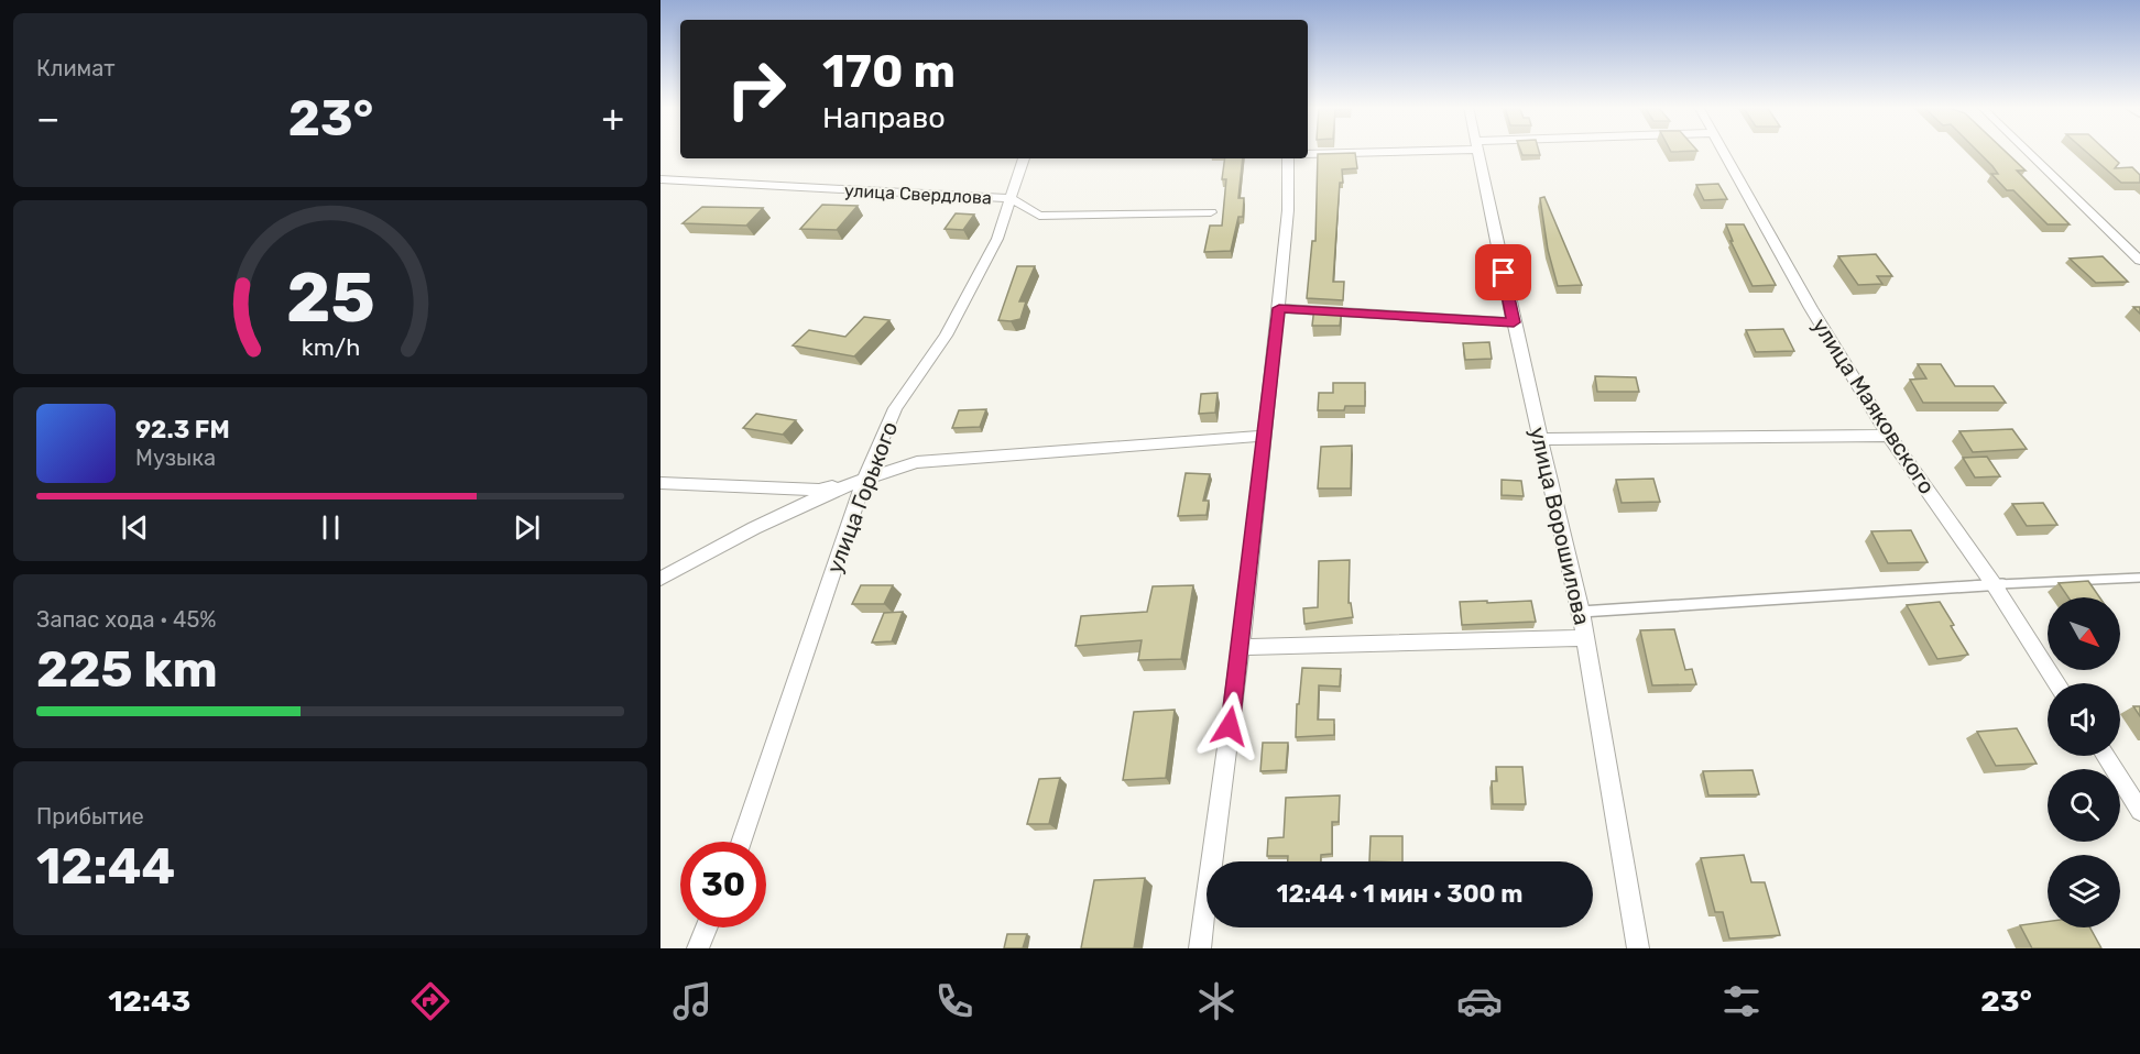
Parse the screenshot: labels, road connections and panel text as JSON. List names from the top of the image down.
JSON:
{
  "streets": {
    "street": [
      "улица Свердлова",
      "улица Маяковского",
      "улица Горького",
      "улица Ворошилова"
    ]
  },
  "crossings": [
    ["улица Свердлова", "улица Горького"]
  ],
  "north": "bottom right",
  "page": {
    "tile": [
      "Климат",
      ["Запас хода · 45%", "225 km"],
      ["Прибытие", "12:44"]
    ],
    "turn": ["170 m", "Направо"],
    "heat": ["−", "23°", "+"],
    "song": ["92.3 FM", "Музыка"],
    "limit": "30",
    "trip": "12:44 · 1 мин · 300 m",
    "tabs": ["12:43", "23°"],
    "gauge": ["25", "km/h"]
  }
}
